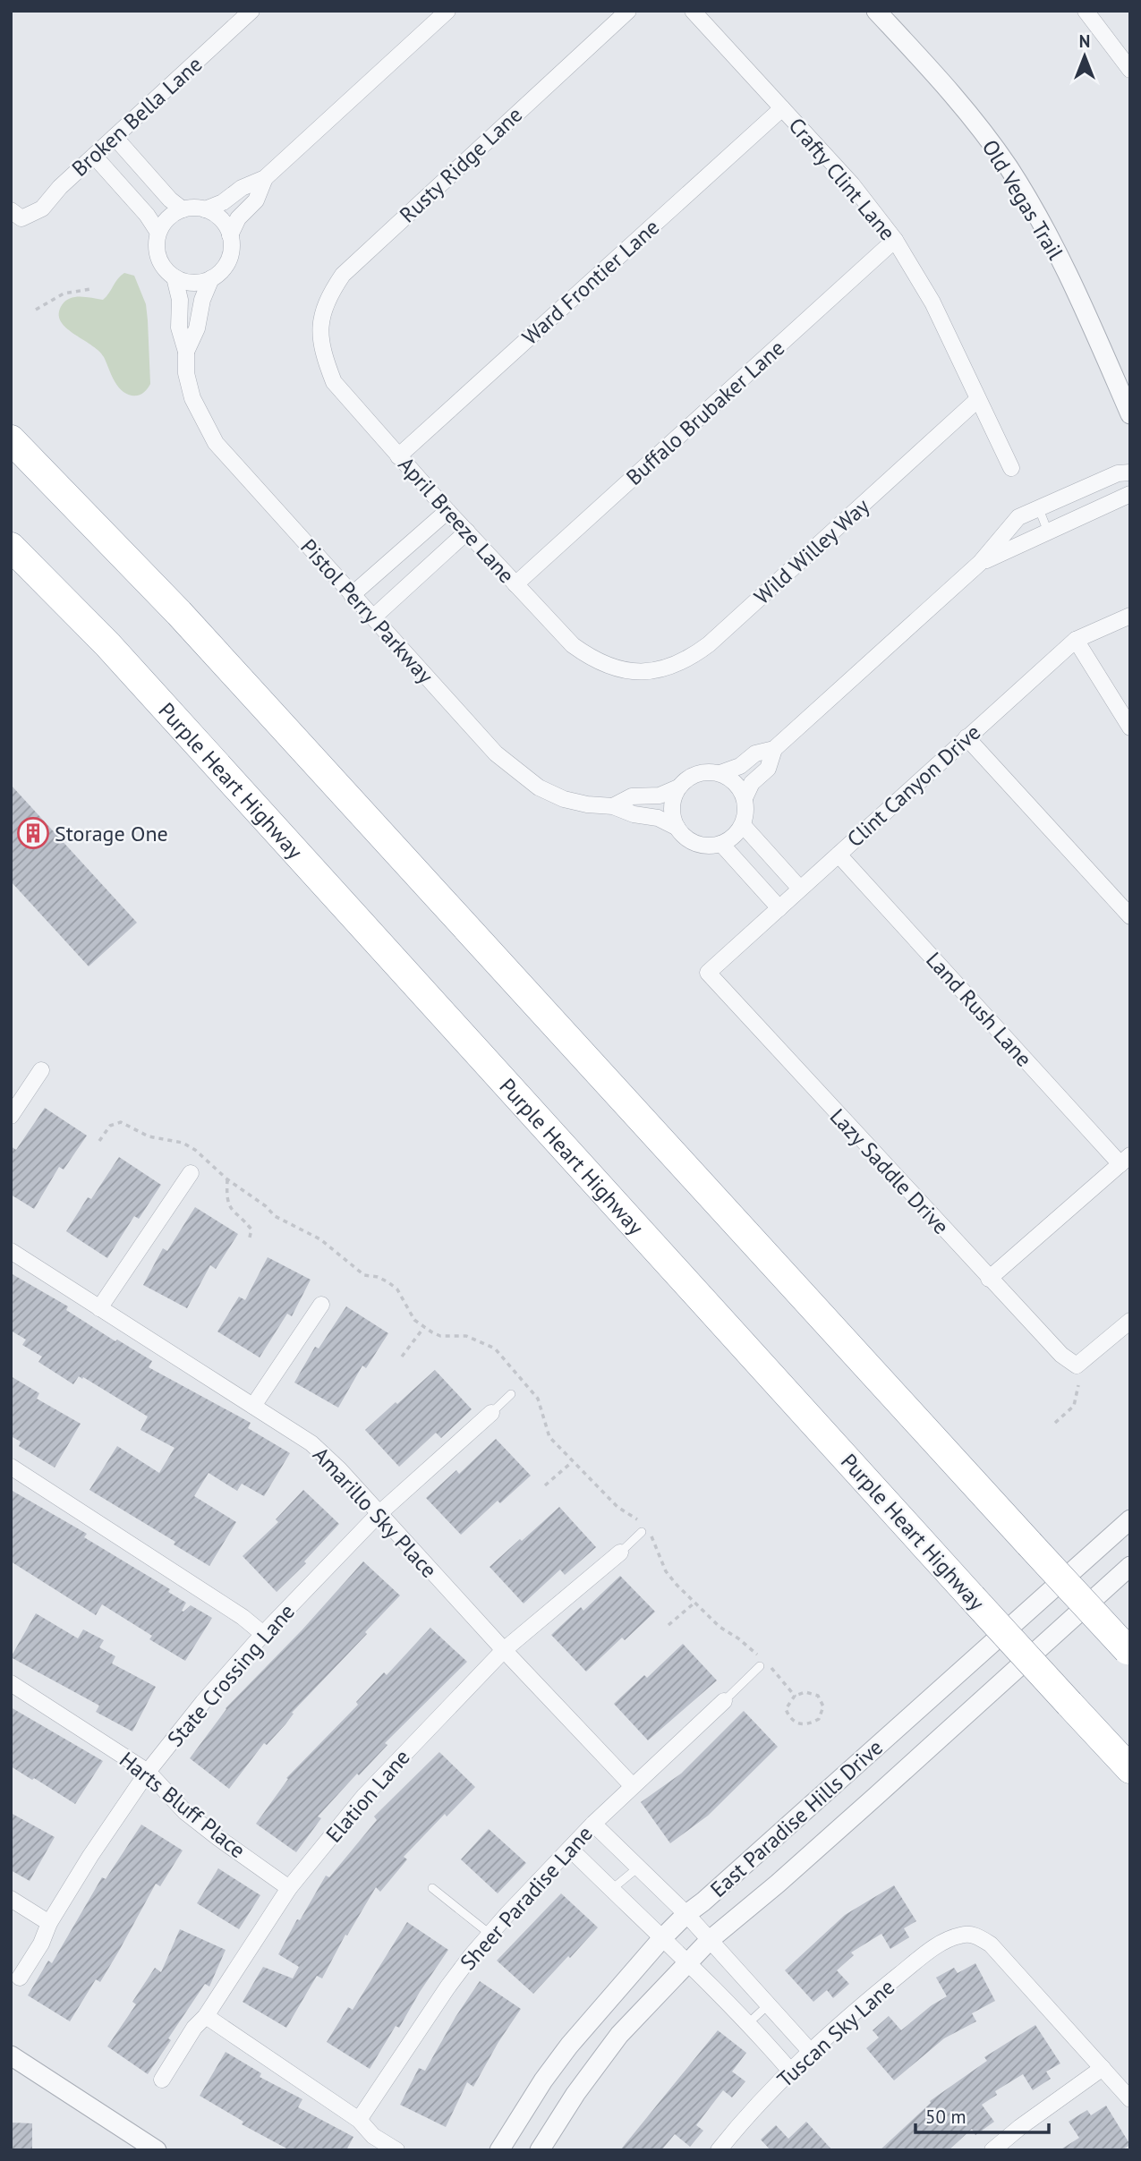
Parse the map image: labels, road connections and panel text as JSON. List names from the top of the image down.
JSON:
{
  "streets": {
    "highway": ["Purple Heart Highway"],
    "street": [
      "Broken Bella Lane",
      "Rusty Ridge Lane",
      "Crafty Clint Lane",
      "Old Vegas Trail",
      "Ward Frontier Lane",
      "Buffalo Brubaker Lane",
      "April Breeze Lane",
      "Wild Willey Way",
      "Pistol Perry Parkway",
      "Clint Canyon Drive",
      "Land Rush Lane",
      "Lazy Saddle Drive",
      "Amarillo Sky Place",
      "State Crossing Lane",
      "Elation Lane",
      "Harts Bluff Place",
      "East Paradise Hills Drive",
      "Sheer Paradise Lane",
      "Tuscan Sky Lane"
    ]
  },
  "crossings": [
    ["Rusty Ridge Lane", "April Breeze Lane"],
    ["Crafty Clint Lane", "Ward Frontier Lane"],
    ["Crafty Clint Lane", "Buffalo Brubaker Lane"],
    ["Crafty Clint Lane", "Wild Willey Way"],
    ["Ward Frontier Lane", "April Breeze Lane"],
    ["Buffalo Brubaker Lane", "April Breeze Lane"],
    ["April Breeze Lane", "Wild Willey Way"],
    ["Clint Canyon Drive", "Land Rush Lane"],
    ["Clint Canyon Drive", "Lazy Saddle Drive"],
    ["Amarillo Sky Place", "State Crossing Lane"],
    ["Amarillo Sky Place", "Elation Lane"],
    ["Amarillo Sky Place", "Sheer Paradise Lane"],
    ["State Crossing Lane", "Harts Bluff Place"],
    ["Elation Lane", "Harts Bluff Place"]
  ],
  "places": {
    "building": ["Storage One"]
  },
  "scale_bar": "50 m",
  "north": "top"
}
